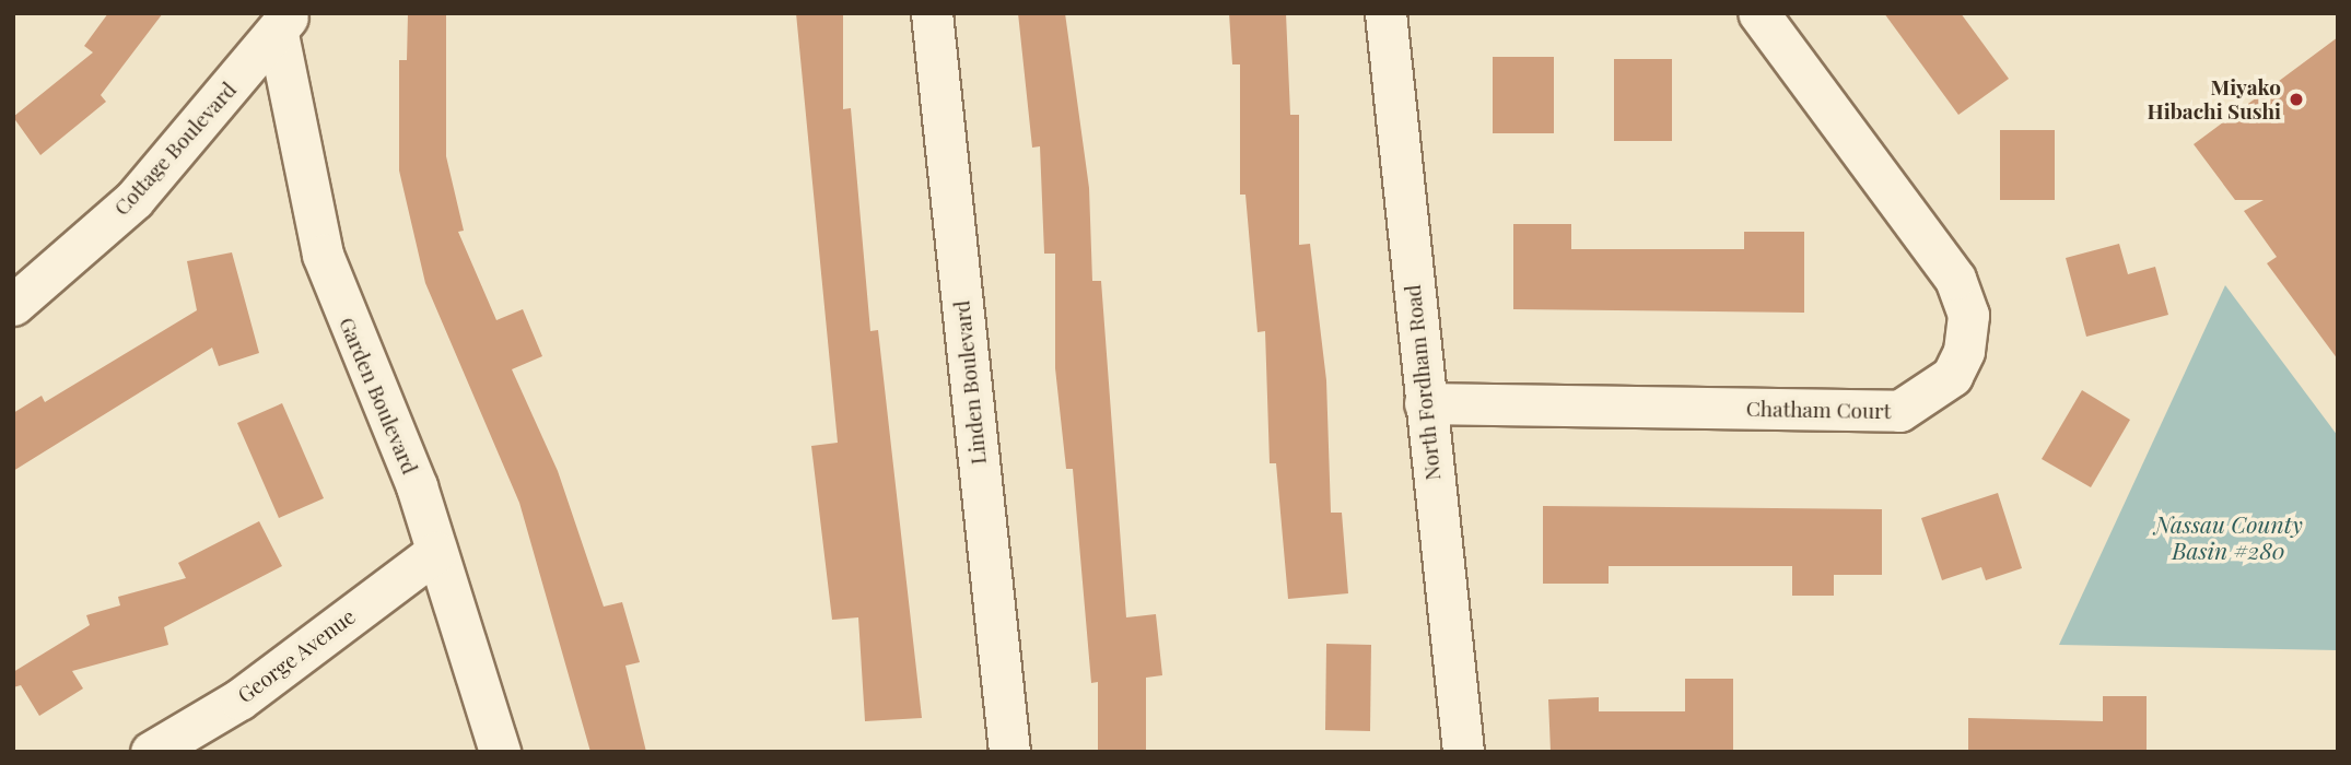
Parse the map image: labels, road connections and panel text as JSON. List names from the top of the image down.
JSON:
{
  "streets": {
    "street": [
      "Cottage Boulevard",
      "Linden Boulevard",
      "North Fordham Road",
      "Garden Boulevard",
      "Chatham Court",
      "George Avenue"
    ]
  },
  "crossings": [
    ["Cottage Boulevard", "Garden Boulevard"],
    ["North Fordham Road", "Chatham Court"],
    ["Garden Boulevard", "George Avenue"]
  ],
  "water": ["Nassau County Basin #280"],
  "places": ["Miyako Hibachi Sushi"]
}
